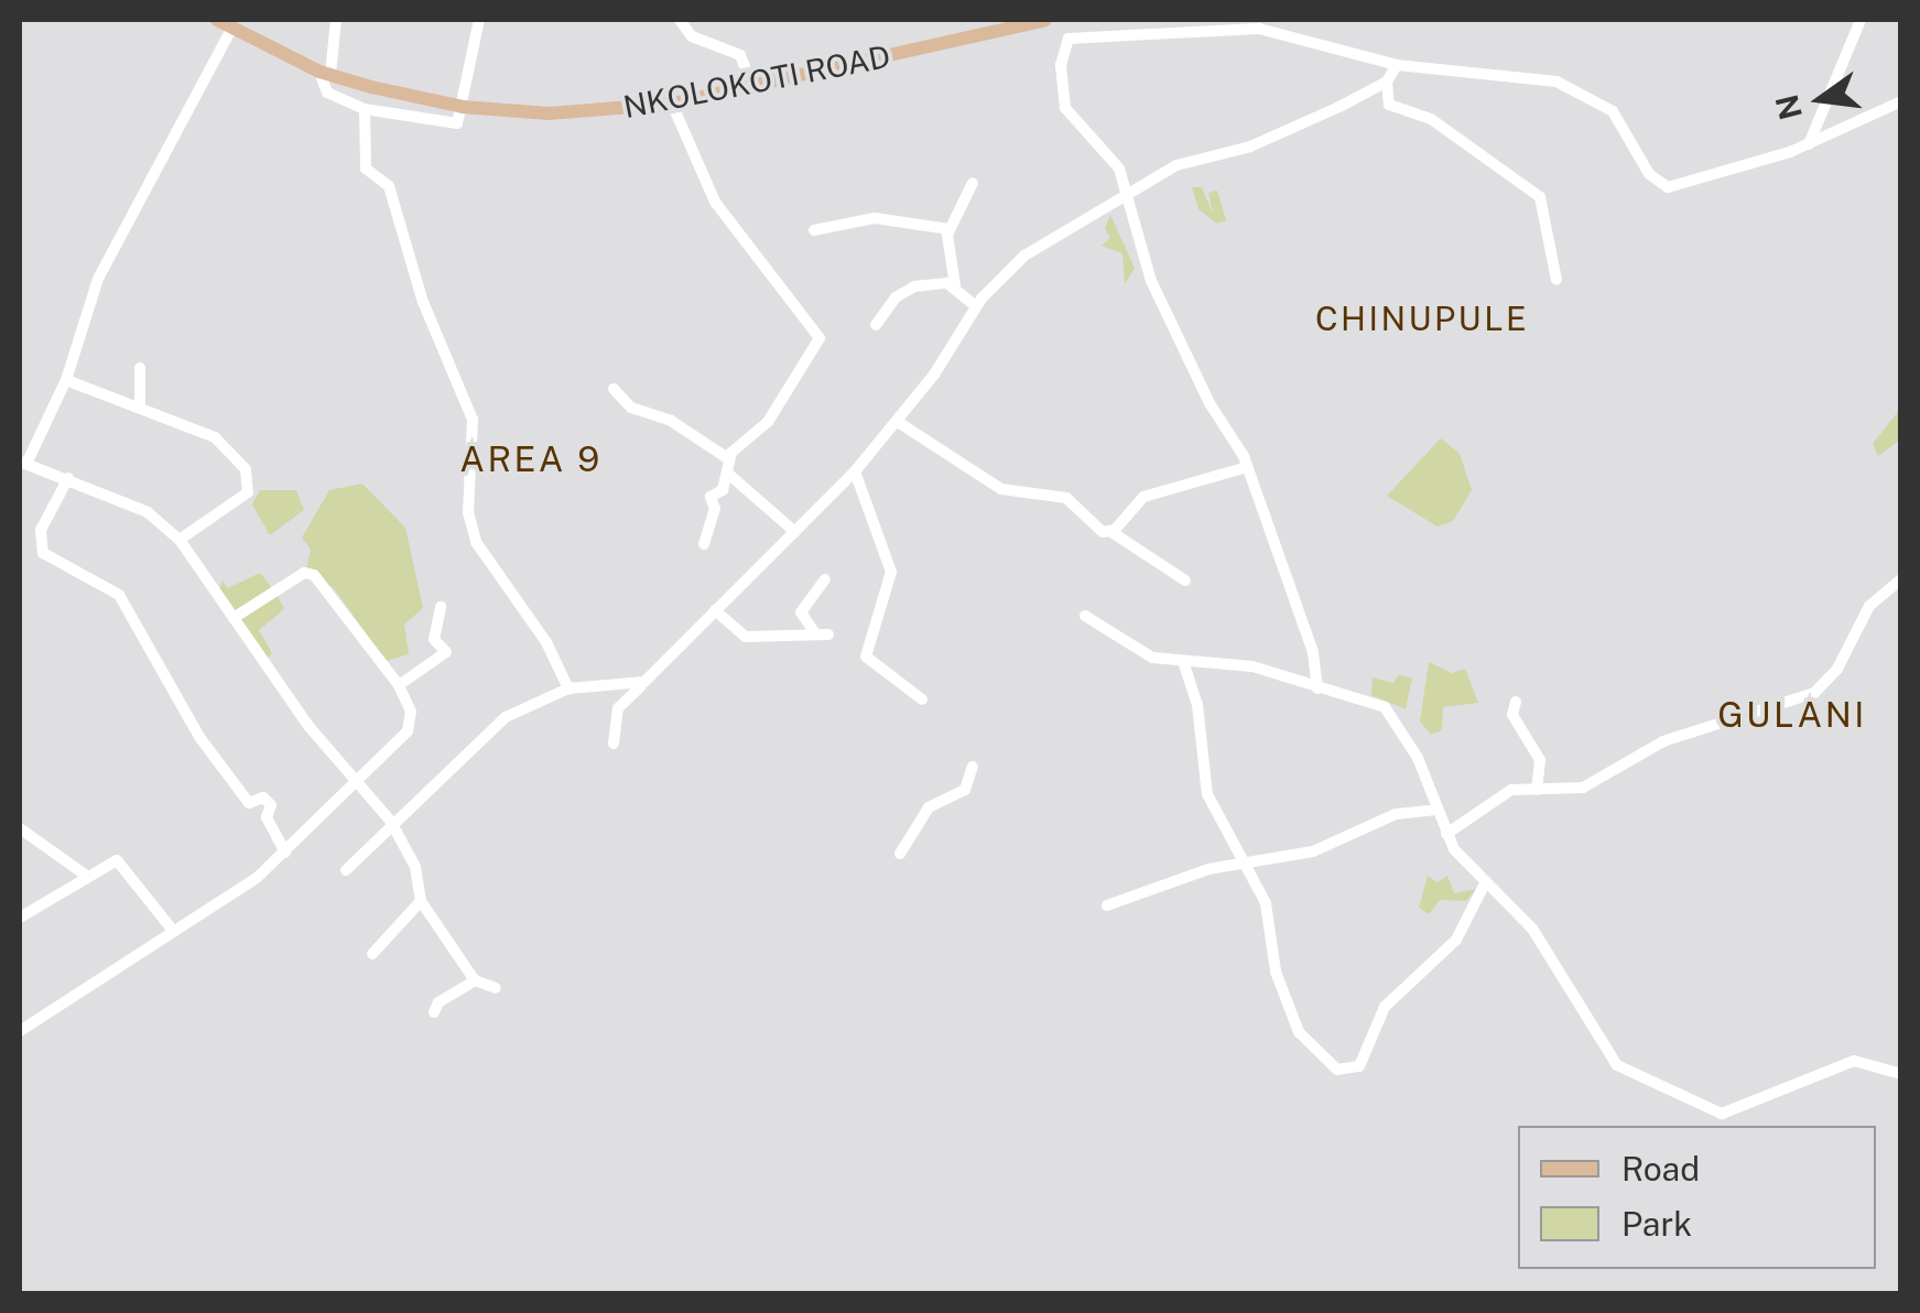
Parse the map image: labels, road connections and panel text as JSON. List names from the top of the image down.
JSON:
{
  "streets": {
    "main road": ["NKOLOKOTI ROAD"]
  },
  "districts": ["CHINUPULE", "AREA 9", "GULANI"],
  "legend": ["Road", "Park"],
  "north": "left"
}
